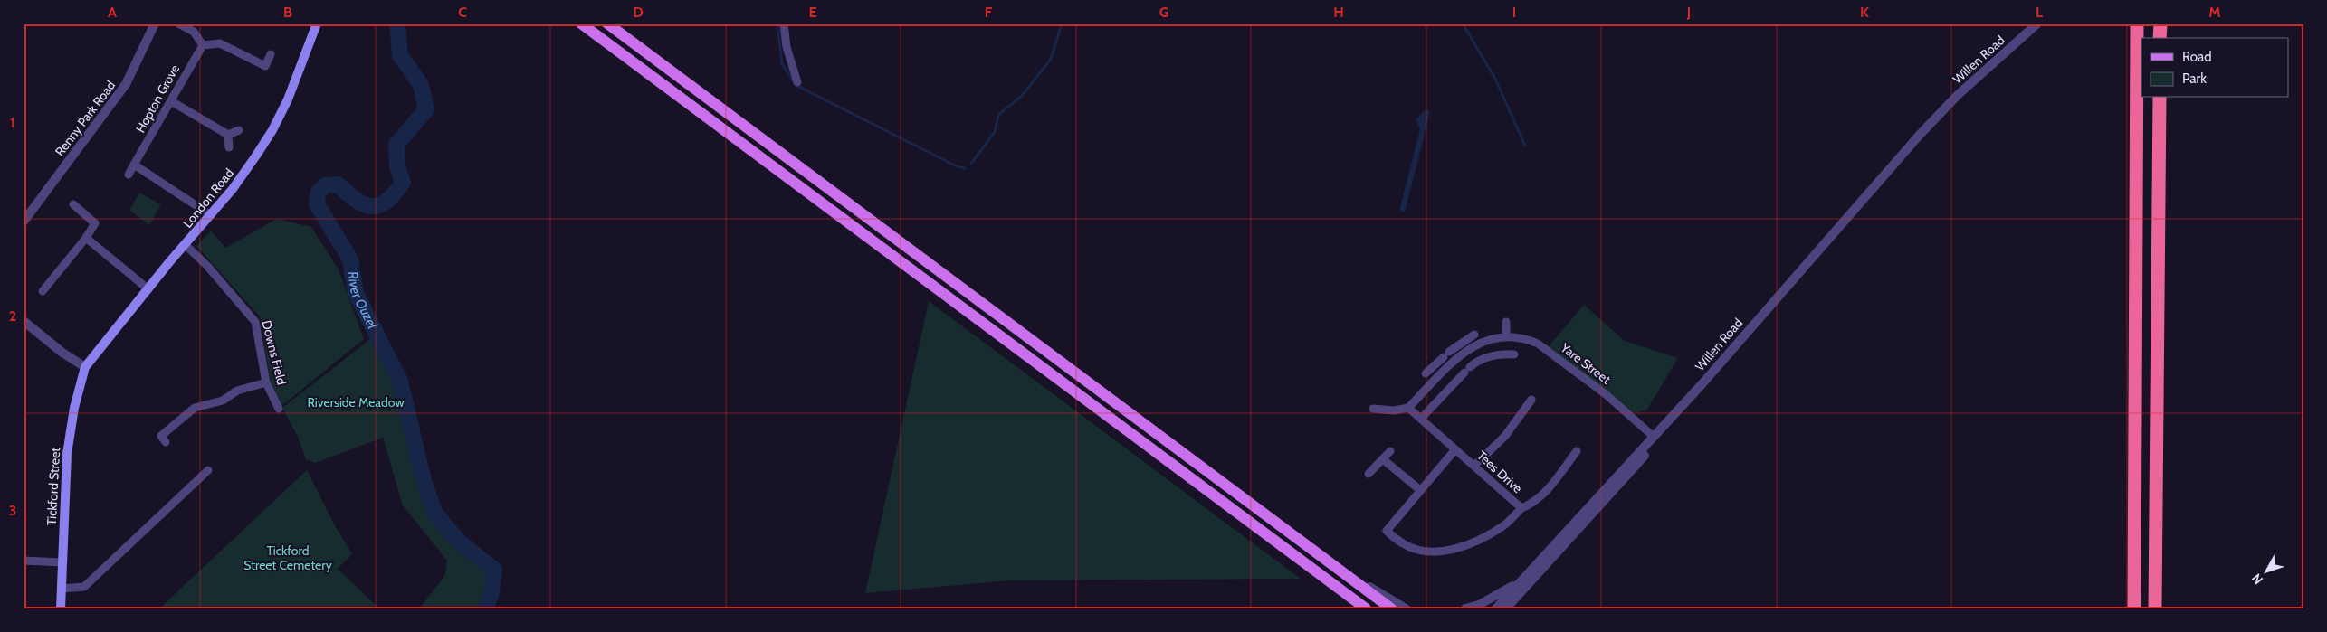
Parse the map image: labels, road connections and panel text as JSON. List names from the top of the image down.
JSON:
{
  "streets": {
    "main road": ["London Road", "Tickford Street"],
    "street": [
      "Willen Road",
      "Hopton Grove",
      "Renny Park Road",
      "Downs Field",
      "Yare Street",
      "Tees Drive"
    ]
  },
  "crossings": [
    ["Willen Road", "Yare Street"],
    ["London Road", "Downs Field"],
    ["London Road", "Tickford Street"],
    ["Yare Street", "Tees Drive"]
  ],
  "water": ["River Ouzel"],
  "parks": ["Riverside Meadow", "Tickford Street Cemetery"],
  "legend": ["Road", "Park"],
  "north": "bottom left",
  "grid": {
    "columns": [
      "A",
      "B",
      "C",
      "D",
      "E",
      "F",
      "G",
      "H",
      "I",
      "J",
      "K",
      "L",
      "M"
    ],
    "rows": ["1", "2", "3"]
  }
}
